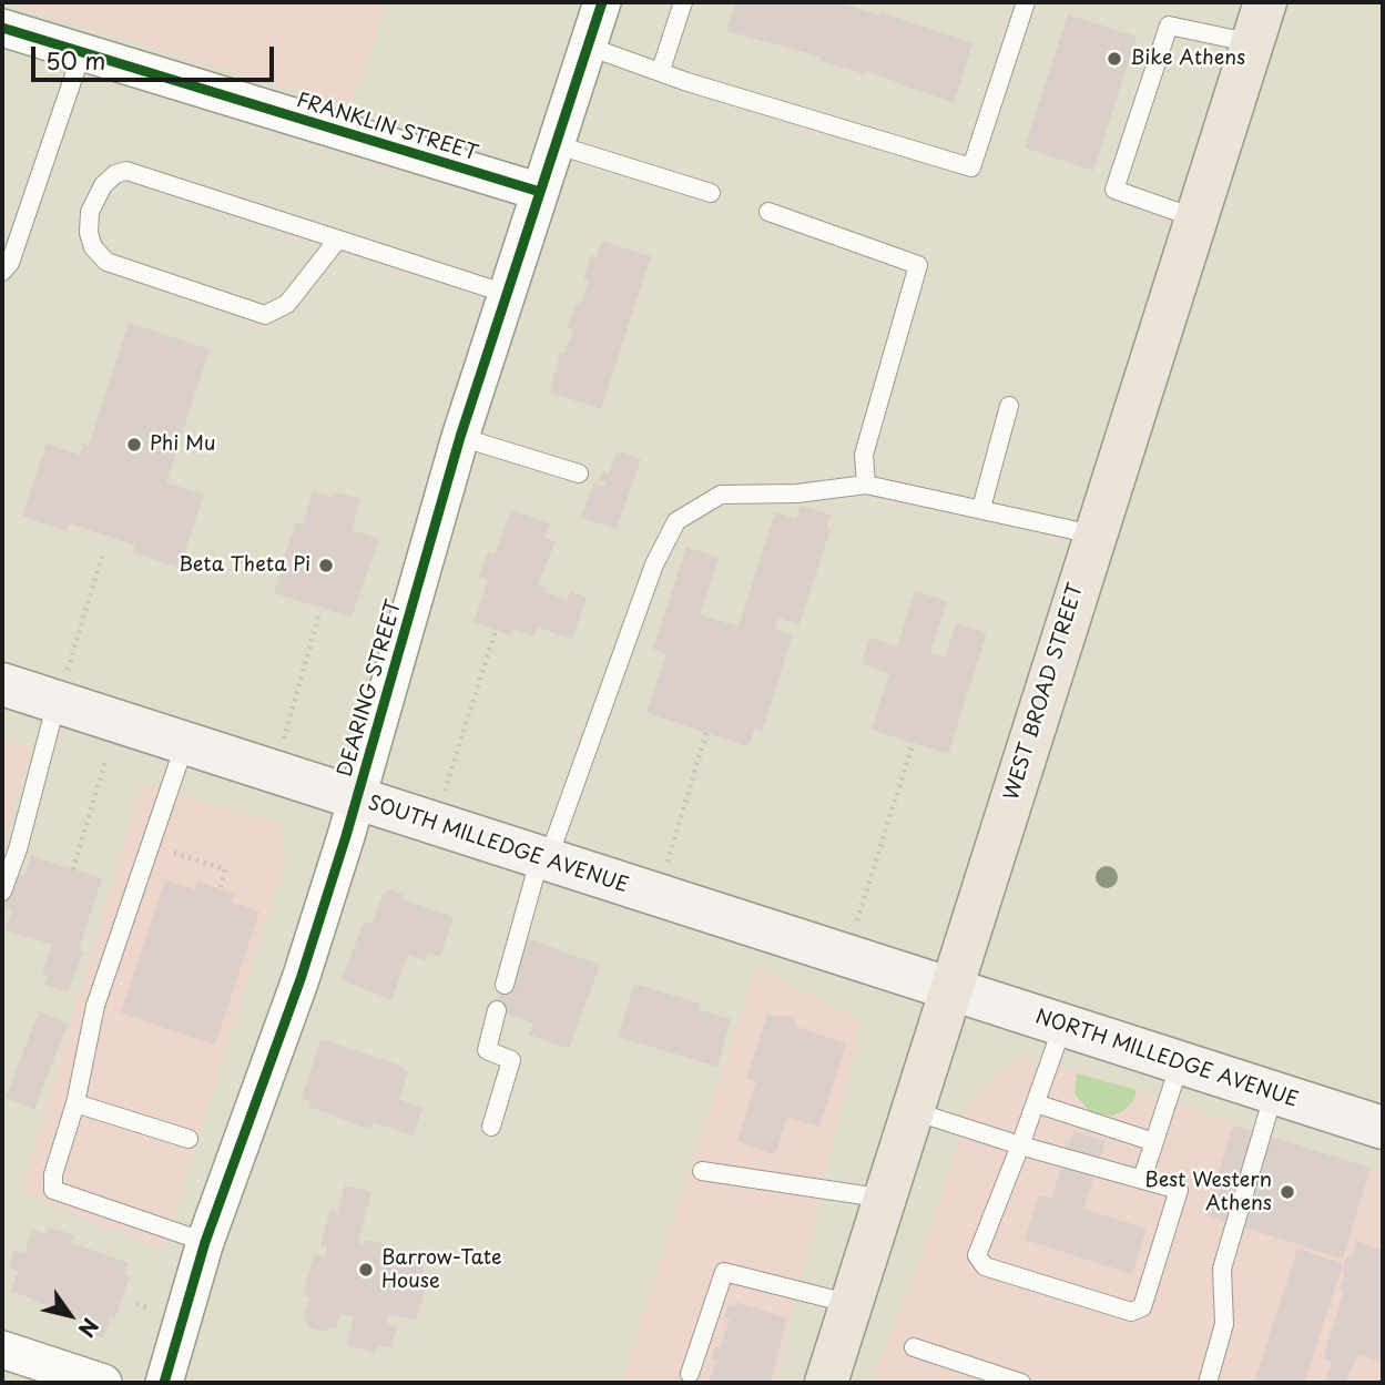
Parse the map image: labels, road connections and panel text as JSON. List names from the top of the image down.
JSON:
{
  "streets": {
    "main road": ["WEST BROAD STREET", "SOUTH MILLEDGE AVENUE", "NORTH MILLEDGE AVENUE"],
    "street": ["FRANKLIN STREET", "DEARING STREET"]
  },
  "crossings": [
    ["FRANKLIN STREET", "DEARING STREET"],
    ["DEARING STREET", "SOUTH MILLEDGE AVENUE"],
    ["WEST BROAD STREET", "SOUTH MILLEDGE AVENUE"],
    ["WEST BROAD STREET", "NORTH MILLEDGE AVENUE"],
    ["SOUTH MILLEDGE AVENUE", "NORTH MILLEDGE AVENUE"]
  ],
  "places": [
    "Bike Athens",
    "Phi Mu",
    "Beta Theta Pi",
    "Best Western Athens",
    "Barrow-Tate House"
  ],
  "scale_bar": "50 m",
  "north": "bottom right"
}
